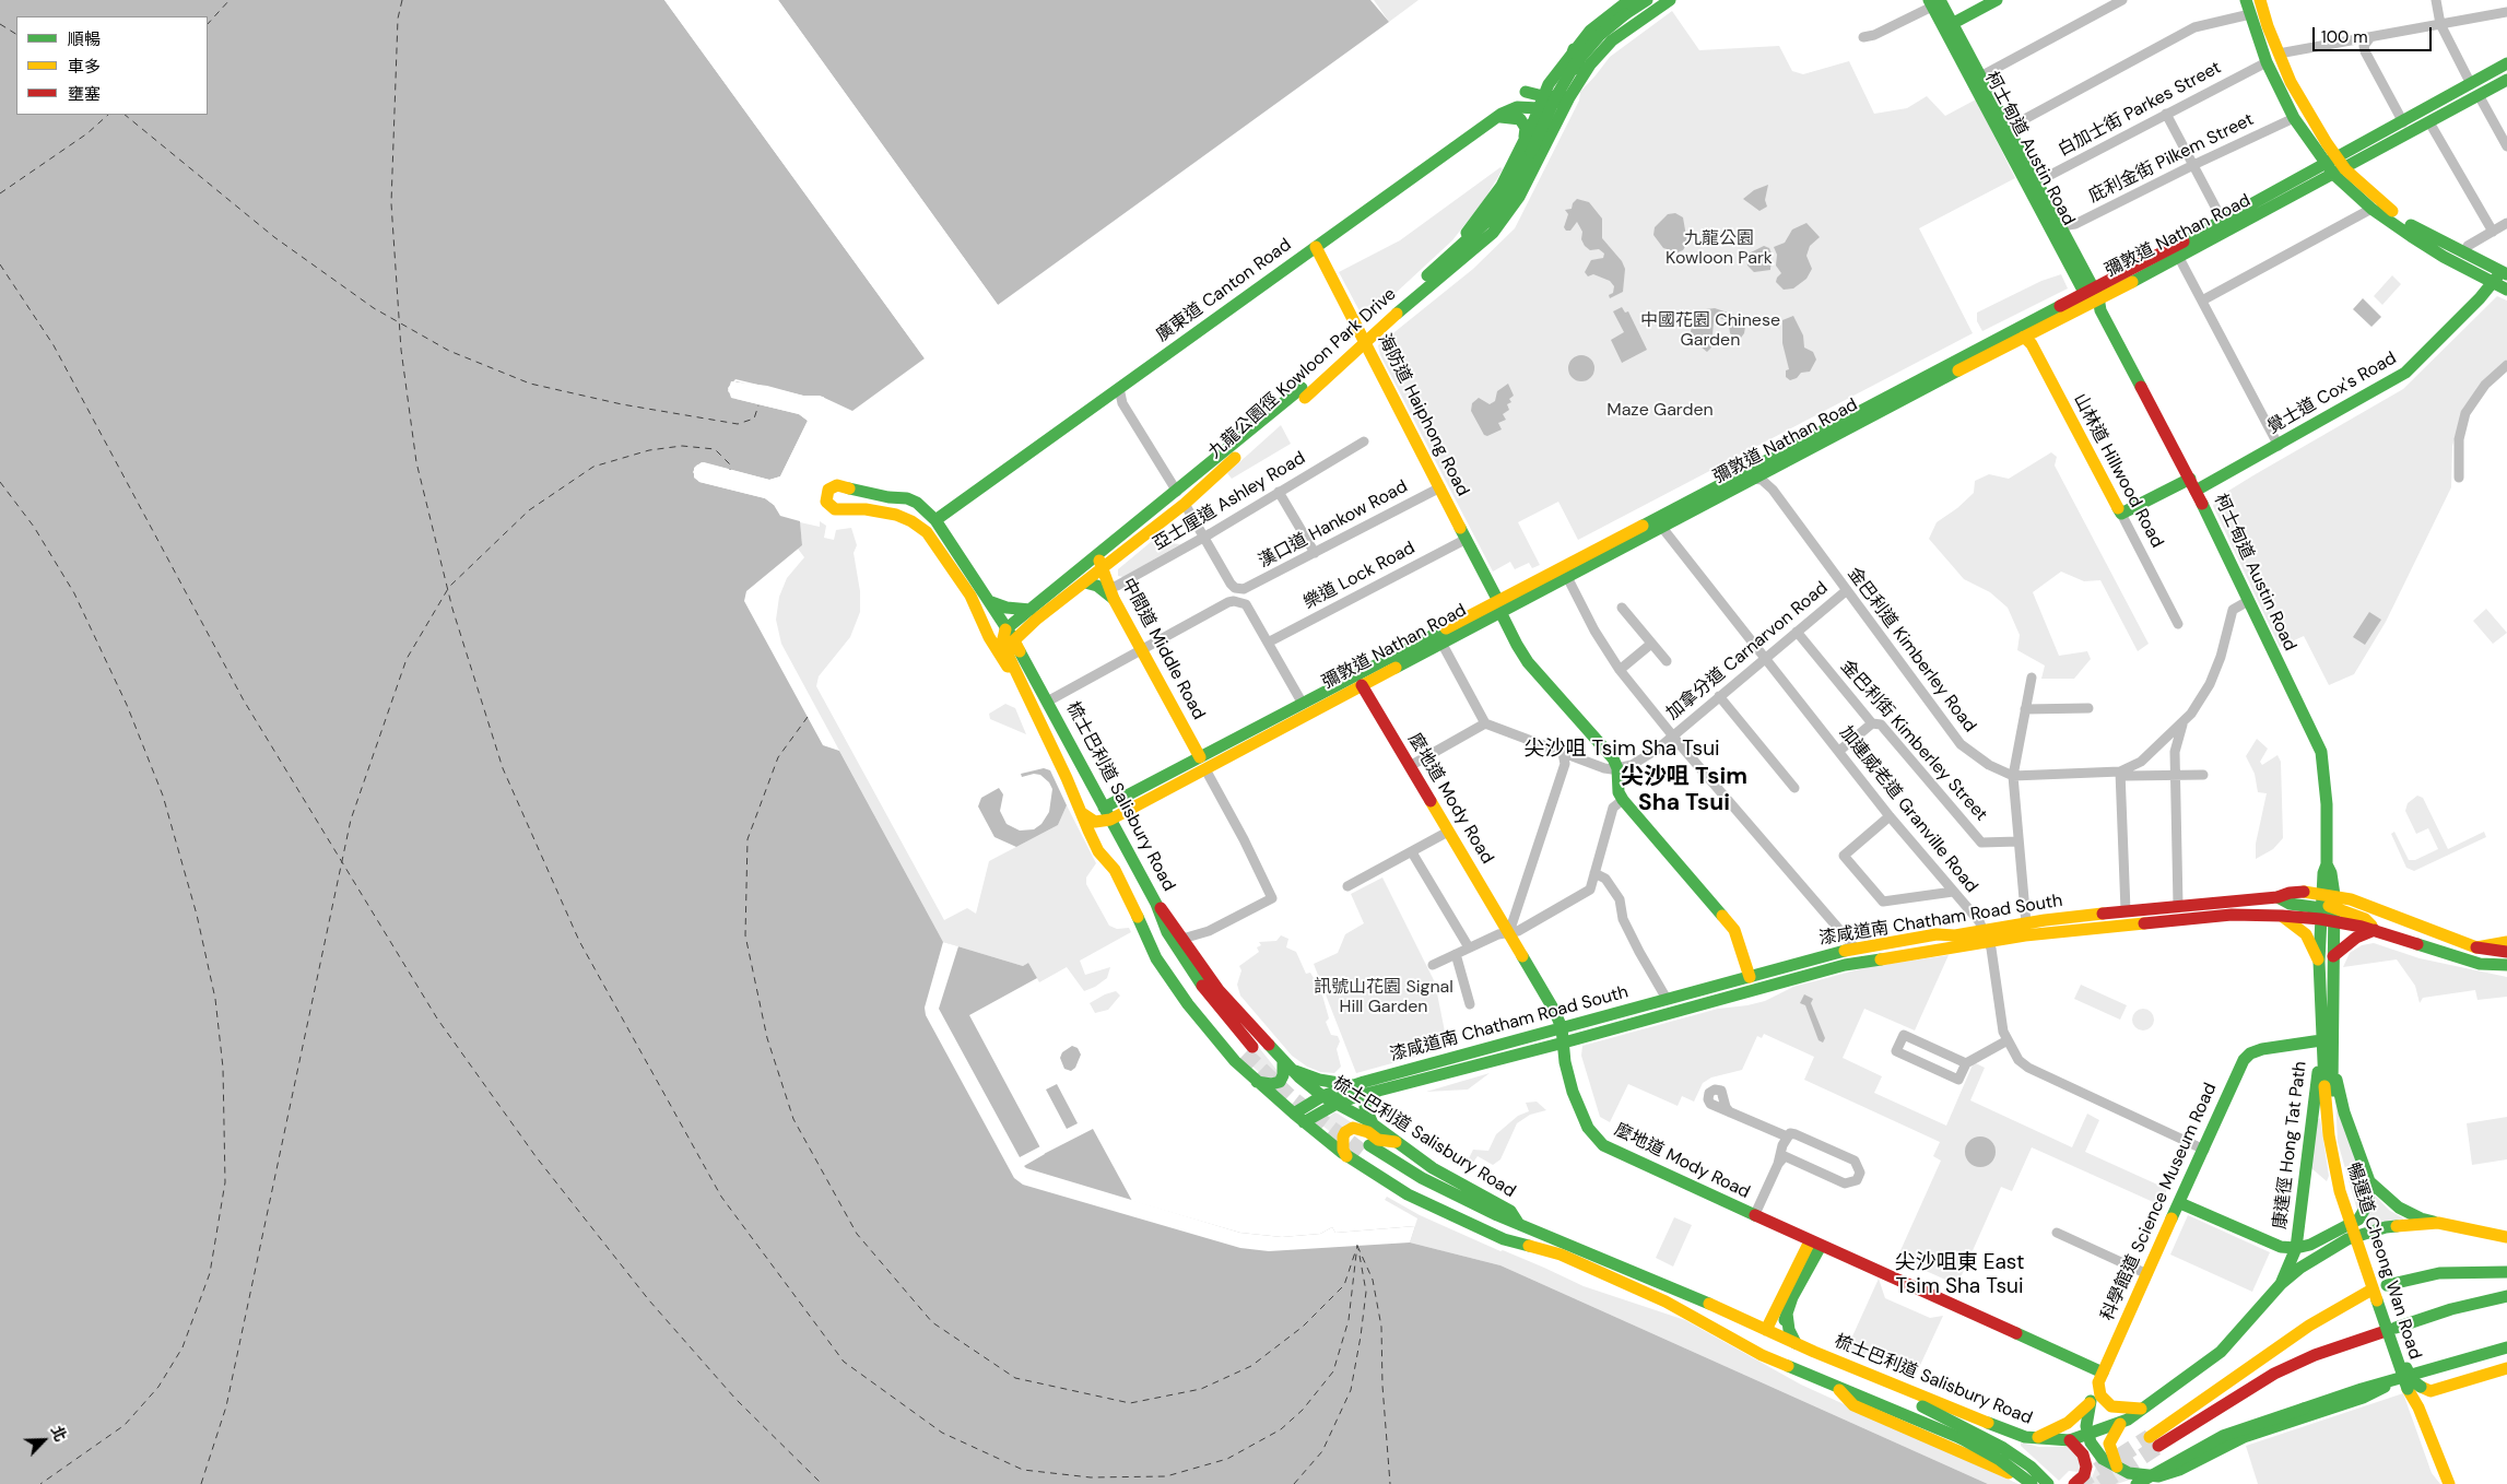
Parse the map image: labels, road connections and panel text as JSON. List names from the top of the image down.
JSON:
{
  "streets": {
    "main road": [
      "柯士甸道 Austin Road",
      "彌敦道 Nathan Road",
      "廣東道 Canton Road",
      "九龍公園徑 Kowloon Park Drive",
      "覺士道 Cox's Road",
      "海防道 Haiphong Road",
      "山林道 Hillwood Road",
      "中間道 Middle Road",
      "梳士巴利道 Salisbury Road",
      "麼地道 Mody Road",
      "漆咸道南 Chatham Road South",
      "康達徑 Hong Tat Path",
      "科學館道 Science Museum Road",
      "暢運道 Cheong Wan Road"
    ],
    "street": [
      "白加士街 Parkes Street",
      "庇利金街 Pilkem Street",
      "亞士厘道 Ashley Road",
      "漢口道 Hankow Road",
      "樂道 Lock Road",
      "金巴利道 Kimberley Road",
      "加拿分道 Carnarvon Road",
      "金巴利街 Kimberley Street",
      "加連威老道 Granville Road"
    ]
  },
  "crossings": [
    ["白加士街 Parkes Street", "柯士甸道 Austin Road"],
    ["柯士甸道 Austin Road", "庇利金街 Pilkem Street"],
    ["柯士甸道 Austin Road", "彌敦道 Nathan Road"],
    ["柯士甸道 Austin Road", "覺士道 Cox's Road"],
    ["柯士甸道 Austin Road", "漆咸道南 Chatham Road South"],
    ["柯士甸道 Austin Road", "暢運道 Cheong Wan Road"],
    ["彌敦道 Nathan Road", "海防道 Haiphong Road"],
    ["彌敦道 Nathan Road", "山林道 Hillwood Road"],
    ["彌敦道 Nathan Road", "中間道 Middle Road"],
    ["彌敦道 Nathan Road", "金巴利道 Kimberley Road"],
    ["彌敦道 Nathan Road", "梳士巴利道 Salisbury Road"],
    ["彌敦道 Nathan Road", "麼地道 Mody Road"],
    ["彌敦道 Nathan Road", "加連威老道 Granville Road"],
    ["廣東道 Canton Road", "海防道 Haiphong Road"],
    ["廣東道 Canton Road", "梳士巴利道 Salisbury Road"],
    ["九龍公園徑 Kowloon Park Drive", "中間道 Middle Road"],
    ["九龍公園徑 Kowloon Park Drive", "梳士巴利道 Salisbury Road"],
    ["海防道 Haiphong Road", "漢口道 Hankow Road"],
    ["海防道 Haiphong Road", "樂道 Lock Road"],
    ["海防道 Haiphong Road", "加拿分道 Carnarvon Road"],
    ["亞士厘道 Ashley Road", "漢口道 Hankow Road"],
    ["亞士厘道 Ashley Road", "中間道 Middle Road"],
    ["中間道 Middle Road", "梳士巴利道 Salisbury Road"],
    ["金巴利道 Kimberley Road", "加拿分道 Carnarvon Road"],
    ["加拿分道 Carnarvon Road", "金巴利街 Kimberley Street"],
    ["加拿分道 Carnarvon Road", "加連威老道 Granville Road"],
    ["梳士巴利道 Salisbury Road", "漆咸道南 Chatham Road South"],
    ["梳士巴利道 Salisbury Road", "科學館道 Science Museum Road"],
    ["麼地道 Mody Road", "漆咸道南 Chatham Road South"],
    ["麼地道 Mody Road", "科學館道 Science Museum Road"],
    ["加連威老道 Granville Road", "漆咸道南 Chatham Road South"],
    ["漆咸道南 Chatham Road South", "暢運道 Cheong Wan Road"],
    ["康達徑 Hong Tat Path", "科學館道 Science Museum Road"],
    ["康達徑 Hong Tat Path", "暢運道 Cheong Wan Road"],
    ["科學館道 Science Museum Road", "暢運道 Cheong Wan Road"]
  ],
  "districts": ["尖沙咀 Tsim Sha Tsui", "尖沙咀 Tsim Sha Tsui", "尖沙咀東 East Tsim Sha Tsui"],
  "parks": [
    "九龍公園 Kowloon Park",
    "中國花園 Chinese Garden",
    "Maze Garden",
    "訊號山花園 Signal Hill Garden"
  ],
  "legend": ["順暢", "車多", "壅塞"],
  "scale_bar": "100 m",
  "north": "top right"
}
